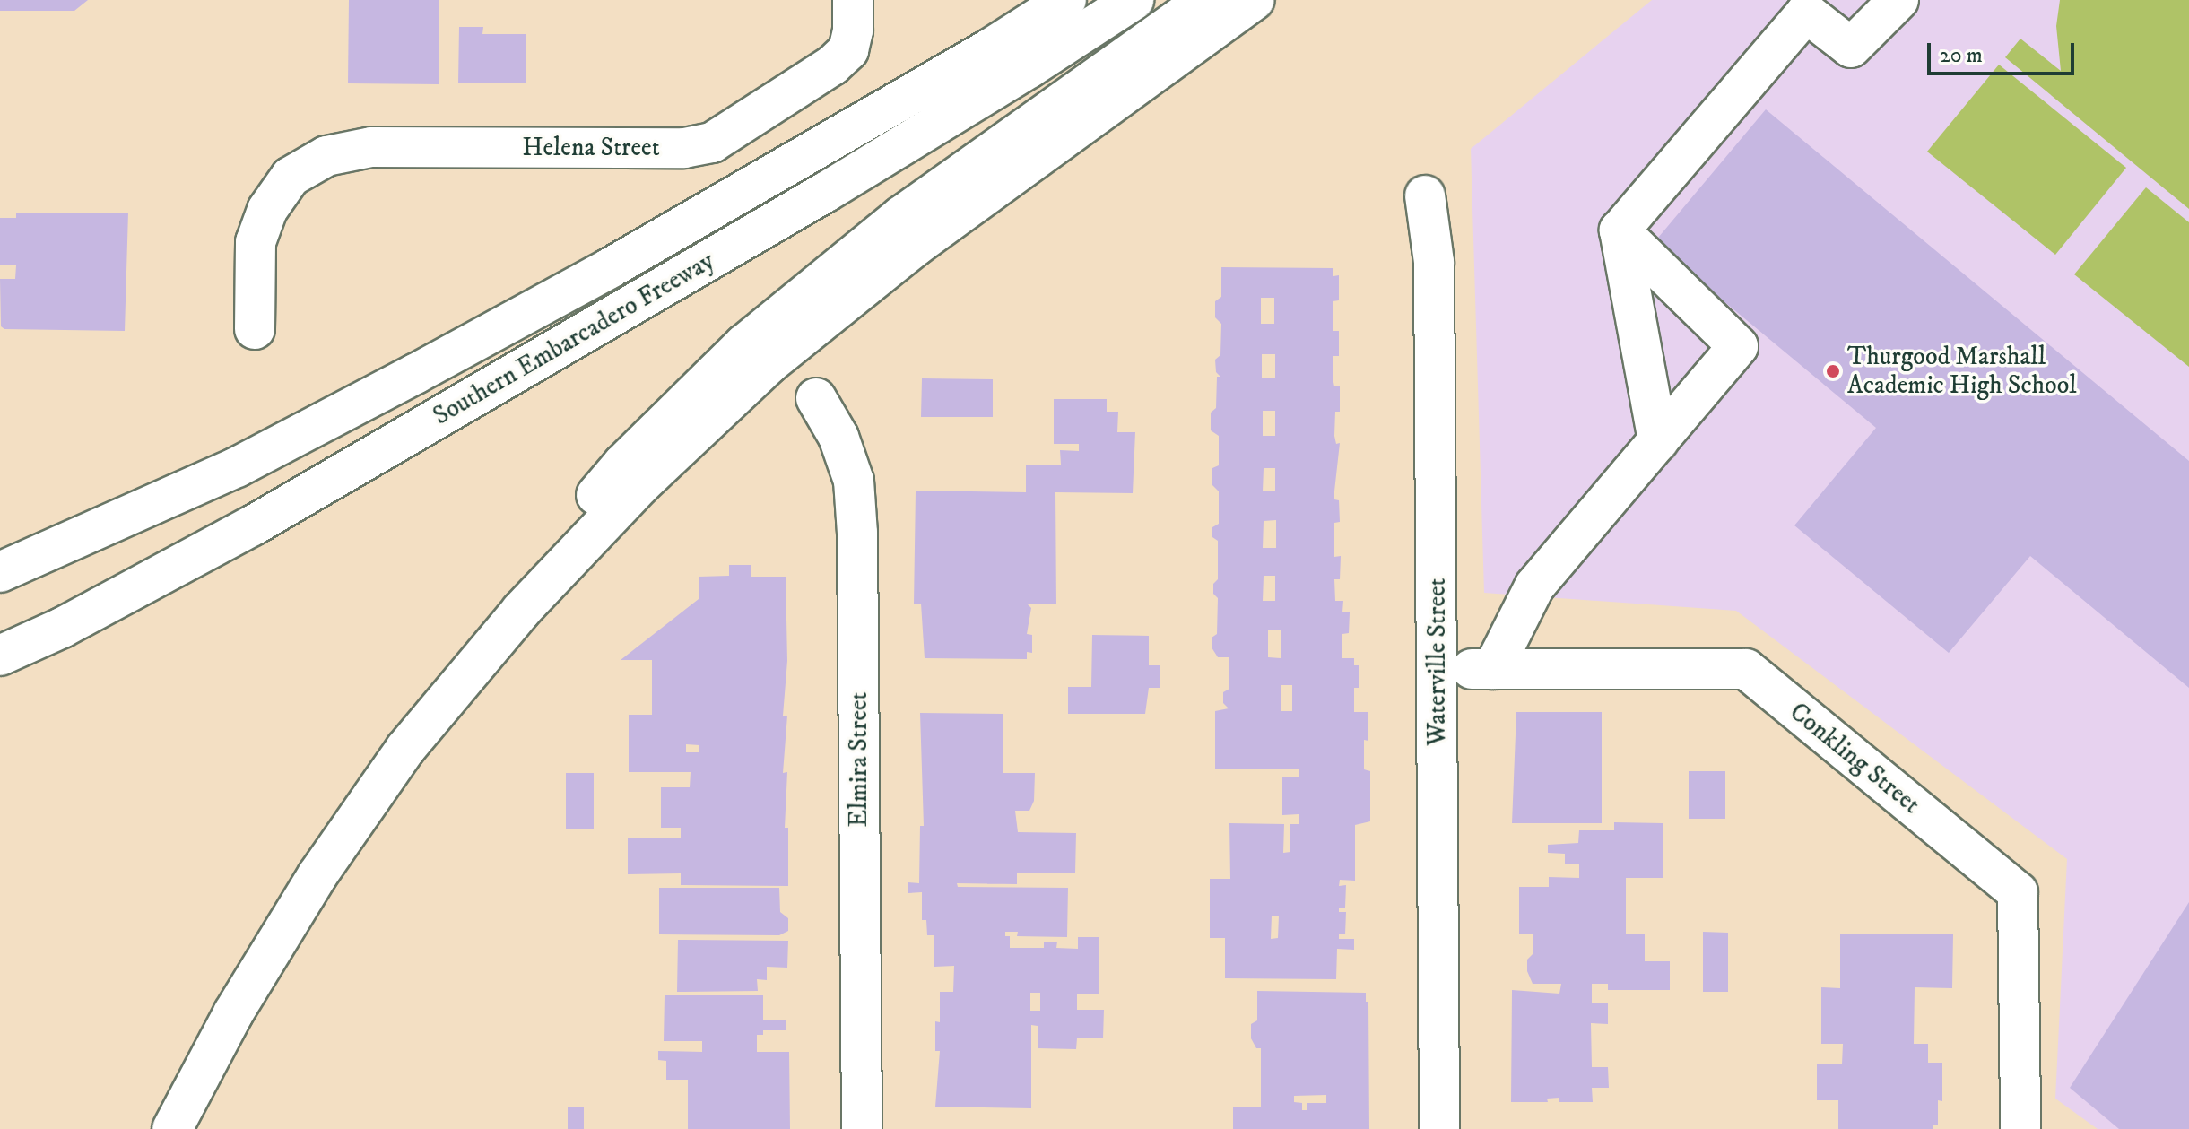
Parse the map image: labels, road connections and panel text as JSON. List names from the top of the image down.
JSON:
{
  "streets": {
    "main road": [
      "Helena Street",
      "Southern Embarcadero Freeway",
      "Waterville Street",
      "Conkling Street",
      "Elmira Street"
    ]
  },
  "crossings": [
    ["Waterville Street", "Conkling Street"]
  ],
  "places": ["Thurgood Marshall Academic High School"],
  "scale_bar": "20 m"
}
